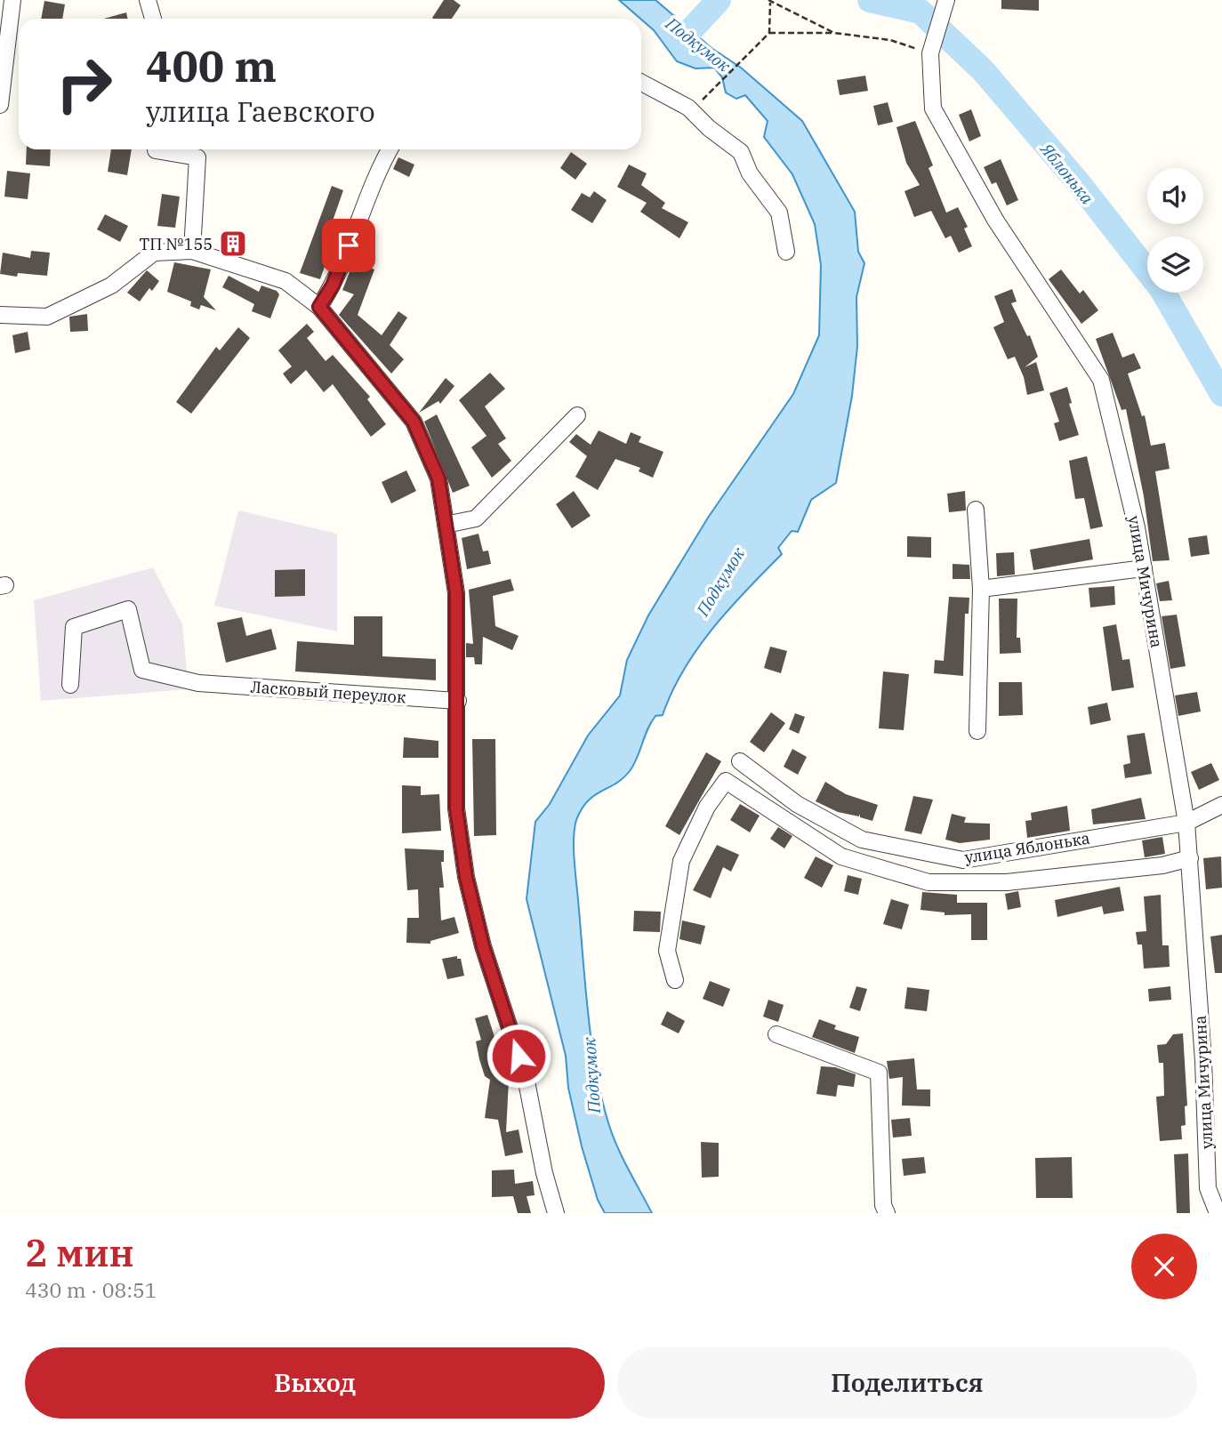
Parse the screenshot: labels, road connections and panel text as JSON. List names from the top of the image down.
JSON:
{
  "streets": {
    "street": ["улица Мичурина", "Ласковый переулок", "улица Яблонька"]
  },
  "crossings": [
    ["улица Мичурина", "улица Яблонька"]
  ],
  "water": ["Подкумок", "Яблонька"],
  "places": {
    "building": ["ТП №155"]
  },
  "page": {
    "turn": ["400 m", "улица Гаевского"],
    "heading": ["2 мин", "430 m · 08:51"],
    "buttons": ["Выход", "Поделиться"]
  }
}
